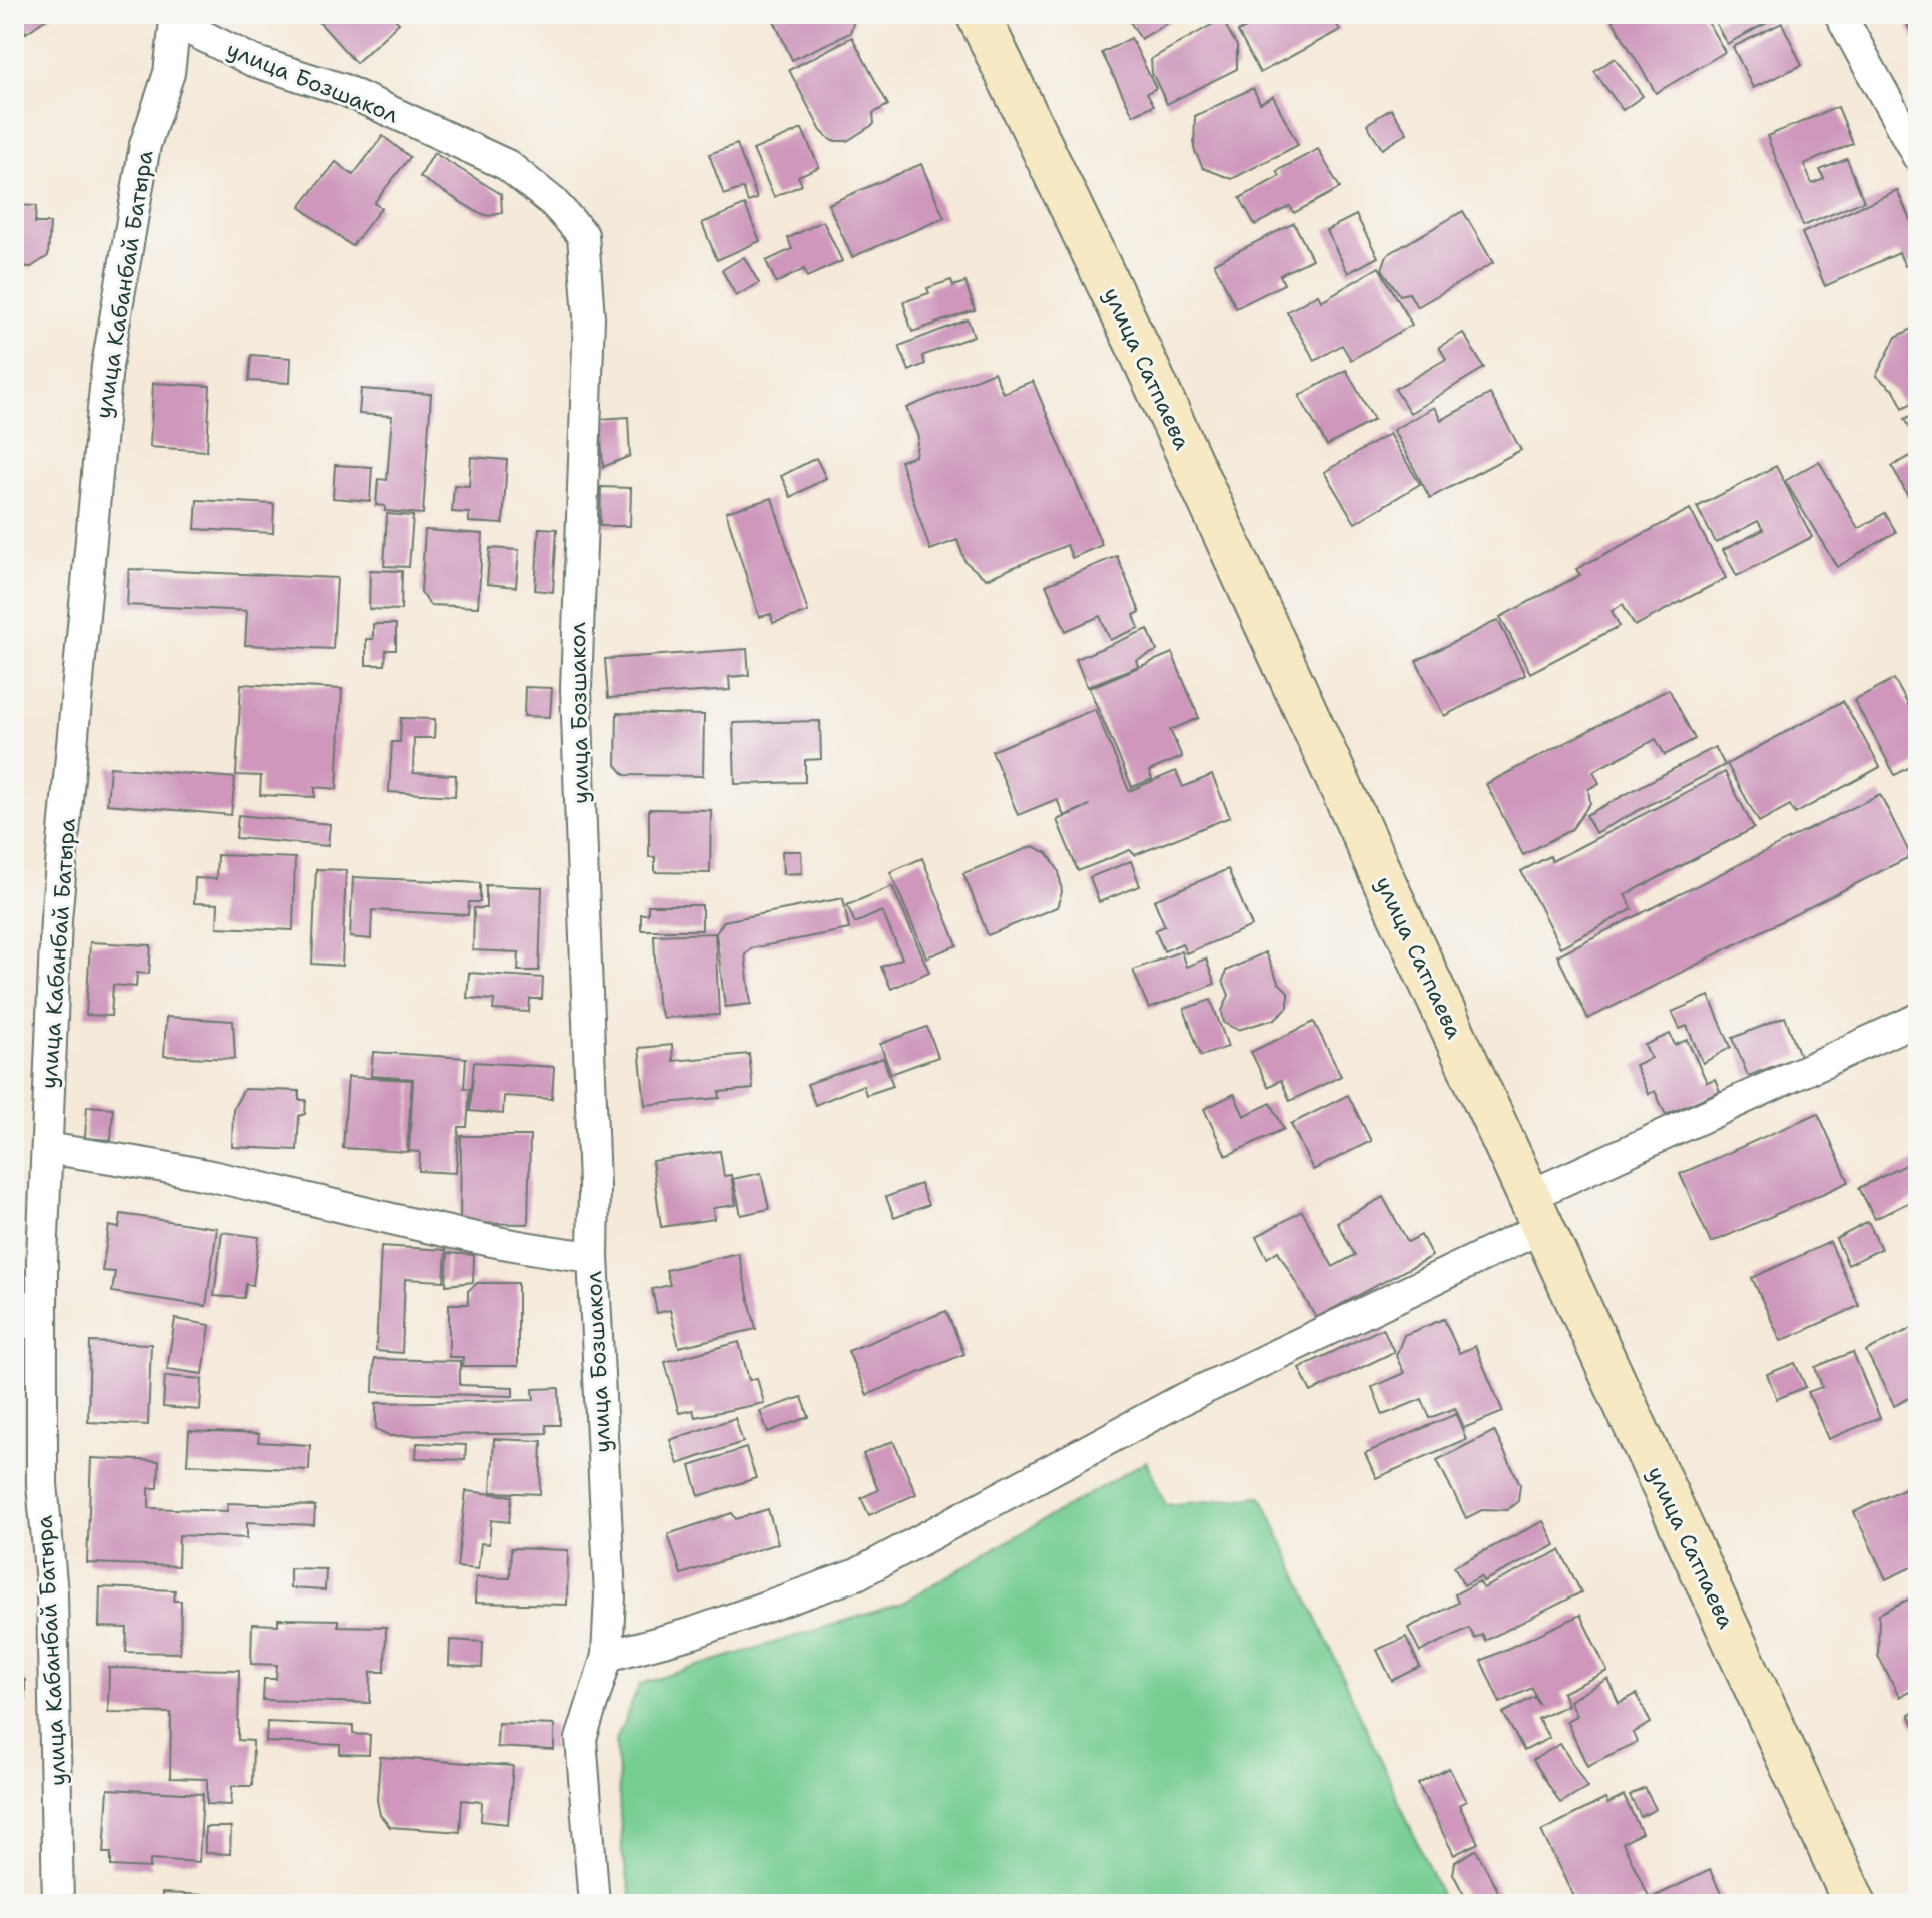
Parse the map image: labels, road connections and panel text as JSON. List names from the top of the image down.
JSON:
{
  "streets": {
    "street": ["улица Бозшакол", "улица Кабанбай Батыра", "улица Сатпаева"]
  },
  "crossings": [
    ["улица Бозшакол", "улица Кабанбай Батыра"]
  ]
}
